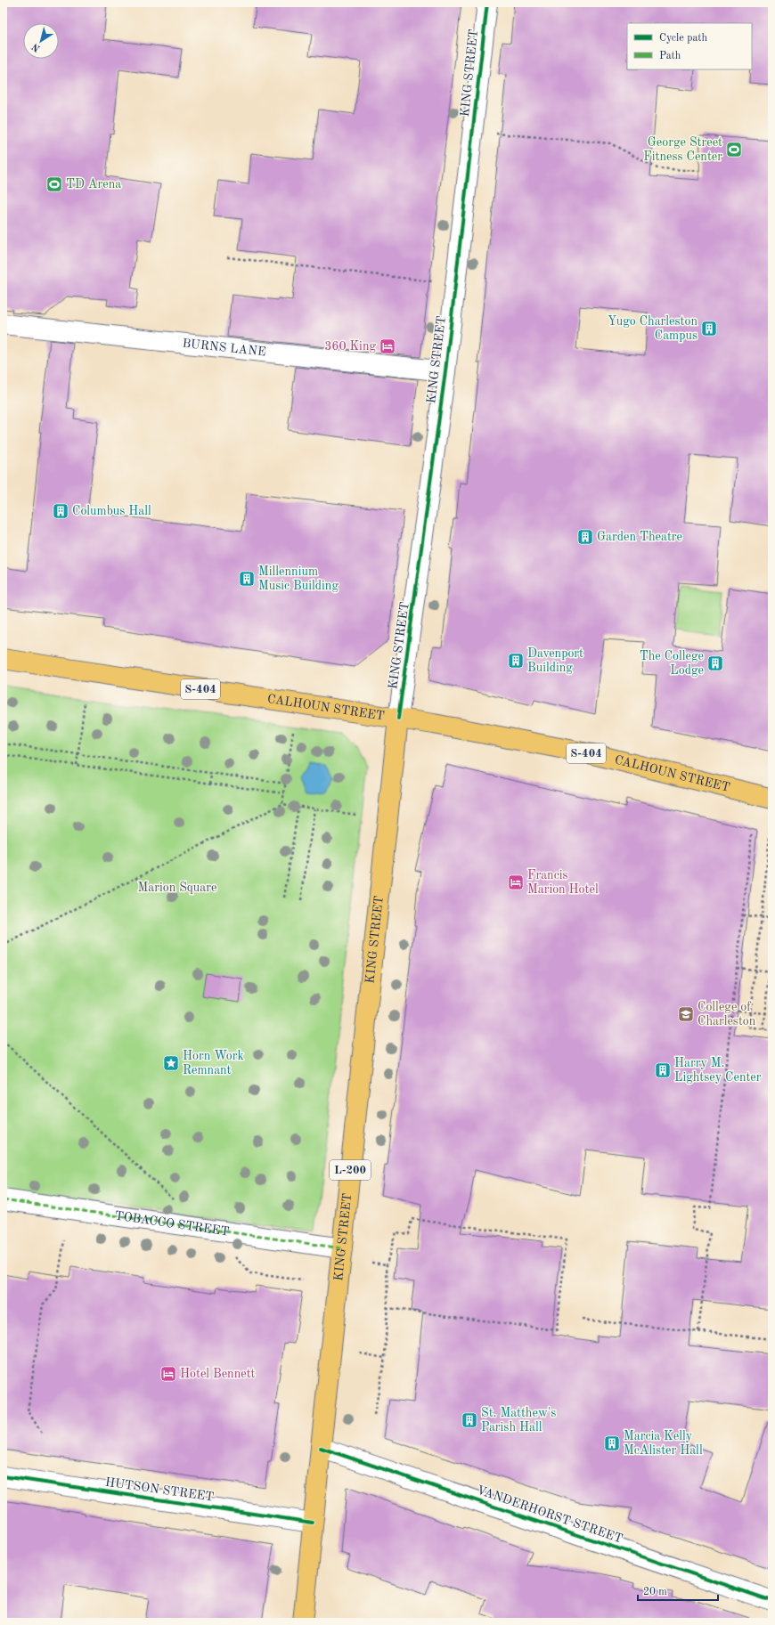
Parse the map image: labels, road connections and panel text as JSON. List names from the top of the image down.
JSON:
{
  "streets": {
    "main road": [
      "KING STREET",
      "S-404",
      "CALHOUN STREET",
      "L-200"
    ],
    "street": [
      "BURNS LANE",
      "TOBACCO STREET",
      "HUTSON STREET",
      "VANDERHORST STREET"
    ]
  },
  "crossings": [
    ["KING STREET", "BURNS LANE"],
    ["KING STREET", "CALHOUN STREET"],
    ["KING STREET", "TOBACCO STREET"],
    ["KING STREET", "HUTSON STREET"],
    ["KING STREET", "VANDERHORST STREET"]
  ],
  "parks": ["Marion Square"],
  "places": {
    "sports": ["George Street Fitness Center", "TD Arena"],
    "building": [
      "Yugo Charleston Campus",
      "Columbus Hall",
      "Garden Theatre",
      "Millennium Music Building",
      "Davenport Building",
      "The College Lodge",
      "Harry M. Lightsey Center",
      "St. Matthew's Parish Hall",
      "Marcia Kelly McAlister Hall"
    ],
    "hotel": ["360 King", "Francis Marion Hotel", "Hotel Bennett"],
    "school or university": ["College of Charleston"],
    "place": ["Horn Work Remnant"]
  },
  "legend": ["Cycle path", "Path"],
  "scale_bar": "20 m",
  "north": "bottom left"
}
